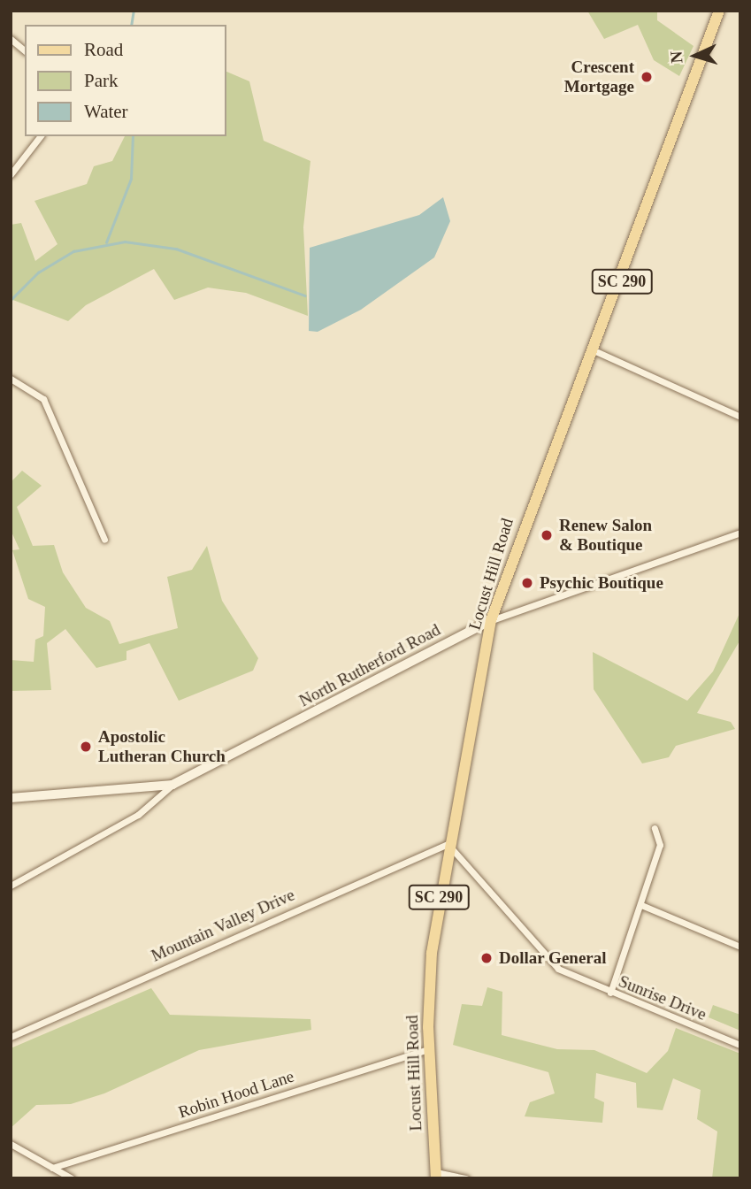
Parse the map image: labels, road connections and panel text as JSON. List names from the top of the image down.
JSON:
{
  "streets": {
    "main road": ["SC 290", "Locust Hill Road"],
    "street": [
      "North Rutherford Road",
      "Mountain Valley Drive",
      "Sunrise Drive",
      "Robin Hood Lane"
    ]
  },
  "crossings": [
    ["Locust Hill Road", "North Rutherford Road"],
    ["Locust Hill Road", "Mountain Valley Drive"],
    ["Locust Hill Road", "Sunrise Drive"],
    ["Locust Hill Road", "Robin Hood Lane"],
    ["Mountain Valley Drive", "Sunrise Drive"]
  ],
  "places": [
    "Crescent Mortgage",
    "Renew Salon & Boutique",
    "Psychic Boutique",
    "Apostolic Lutheran Church",
    "Dollar General"
  ],
  "legend": ["Road", "Park", "Water"],
  "north": "left"
}
